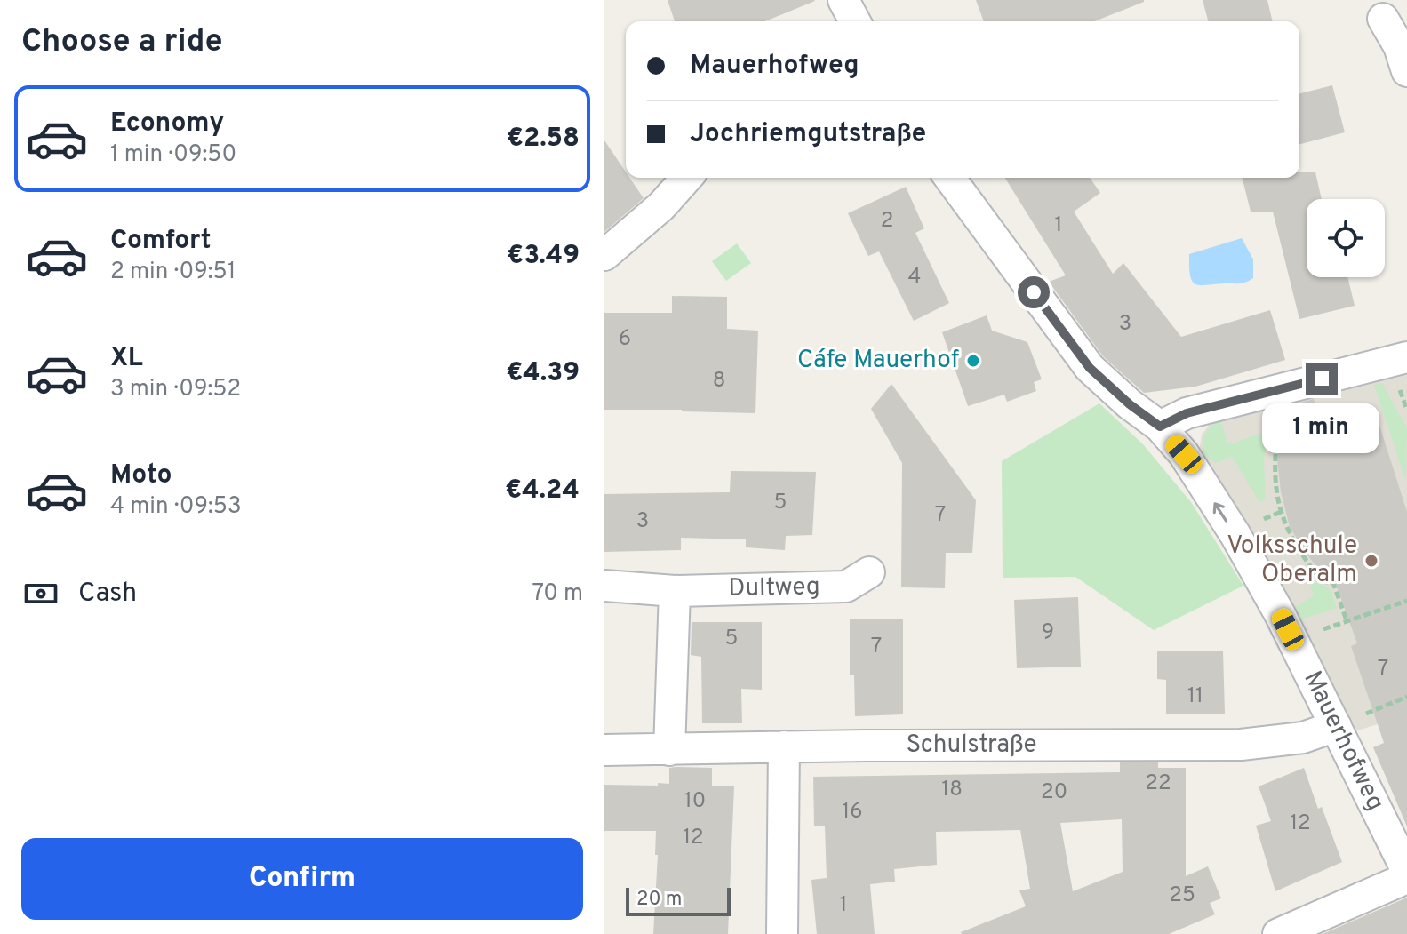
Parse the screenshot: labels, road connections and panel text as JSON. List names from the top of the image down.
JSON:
{
  "streets": {
    "street": ["Dultweg", "Mauerhofweg", "Schulstraße"]
  },
  "crossings": [
    ["Mauerhofweg", "Schulstraße"]
  ],
  "places": ["Cáfe Mauerhof", "Volksschule Oberalm"],
  "house_numbers": [
    "2",
    "1",
    "4",
    "3",
    "6",
    "8",
    "5",
    "7",
    "3",
    "9",
    "5",
    "7",
    "7",
    "11",
    "22",
    "18",
    "20",
    "10",
    "16",
    "12",
    "12",
    "25",
    "1"
  ],
  "scale_bar": "20 m",
  "page": {
    "heading": "Choose a ride",
    "banner": ["Mauerhofweg", "Jochriemgutstraße"],
    "list": [
      {
        "name": "Economy",
        "note": "1 min · 09:50",
        "value": "€2.58"
      },
      {
        "name": "Comfort",
        "note": "2 min · 09:51",
        "value": "€3.49"
      },
      {
        "name": "XL",
        "note": "3 min · 09:52",
        "value": "€4.39"
      },
      {
        "name": "Moto",
        "note": "4 min · 09:53",
        "value": "€4.24"
      }
    ],
    "bubble": "1 min",
    "pay": ["Cash", "70 m"],
    "buttons": "Confirm",
    "scale": "20 m"
  }
}
